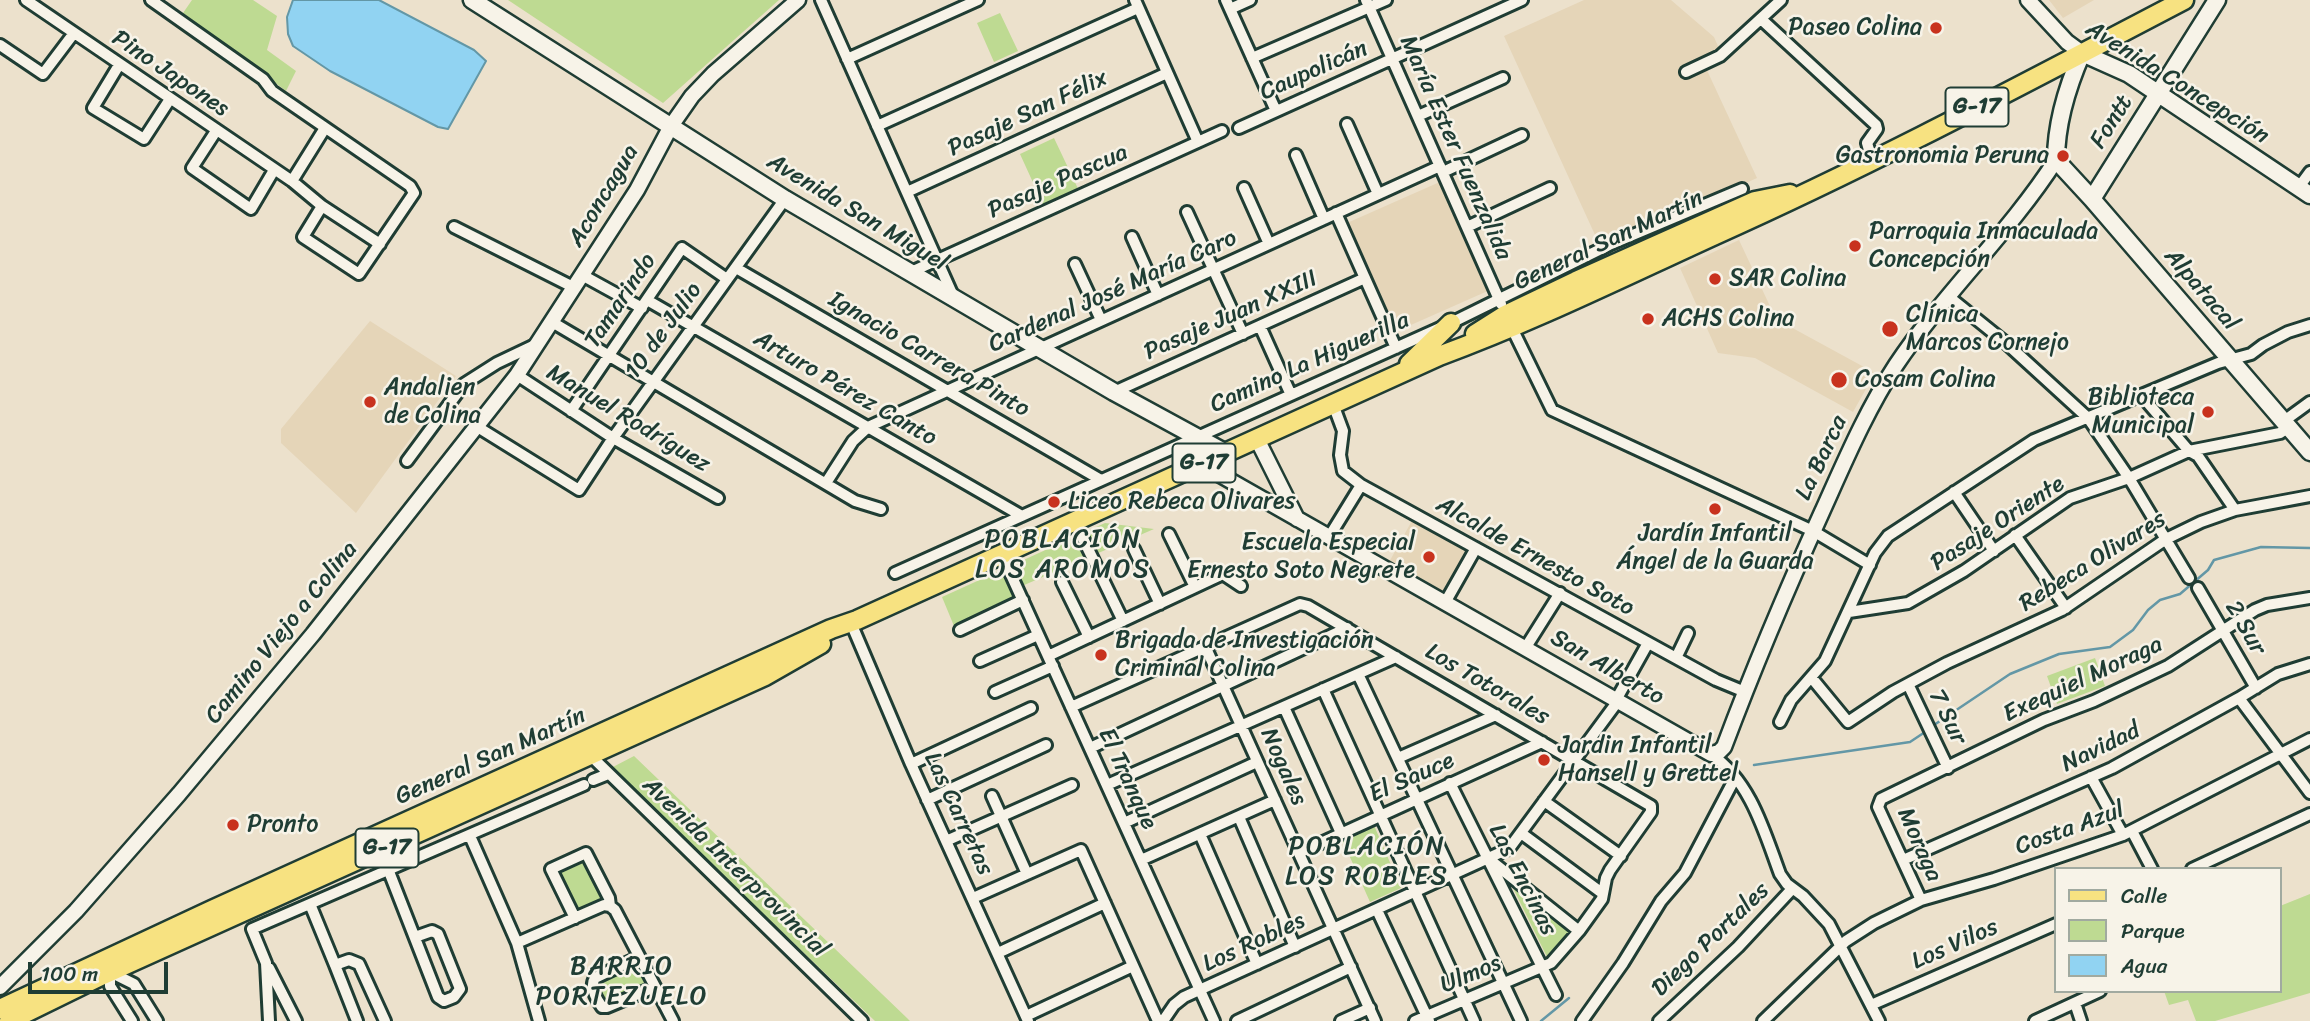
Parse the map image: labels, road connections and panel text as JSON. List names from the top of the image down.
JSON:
{
  "streets": {
    "main road": [
      "Avenida Concepción",
      "G-17",
      "Fontt",
      "Avenida San Miguel",
      "General San Martín",
      "Alpatacal",
      "La Barca"
    ],
    "street": [
      "Caupolicán",
      "Pino Japones",
      "Pasaje San Félix",
      "María Ester Fuenzalida",
      "Pasaje Pascua",
      "Aconcagua",
      "Cardenal José María Caro",
      "Tamarindo",
      "Pasaje Juan XXIII",
      "10 de Julio",
      "Ignacio Carrera Pinto",
      "Camino La Higuerilla",
      "Arturo Pérez Canto",
      "Manuel Rodríguez",
      "Pasaje Oriente",
      "Alcalde Ernesto Soto",
      "Rebeca Olivares",
      "2 Sur",
      "Camino Viejo a Colina",
      "San Alberto",
      "Exequiel Moraga",
      "Los Totorales",
      "7 Sur",
      "Navidad",
      "Nogales",
      "El Sauce",
      "El Tranque",
      "Las Carretas",
      "Costa Azul",
      "Moraga",
      "Avenida Interprovincial",
      "Las Encinas",
      "Diego Portales",
      "Los Robles",
      "Los Vilos",
      "Ulmos"
    ]
  },
  "crossings": [
    ["Caupolicán", "María Ester Fuenzalida"],
    ["Avenida Concepción", "Fontt"],
    ["Avenida Concepción", "General San Martín"],
    ["Avenida Concepción", "La Barca"],
    ["Fontt", "Alpatacal"],
    ["María Ester Fuenzalida", "General San Martín"],
    ["María Ester Fuenzalida", "Cardenal José María Caro"],
    ["María Ester Fuenzalida", "Camino La Higuerilla"],
    ["María Ester Fuenzalida", "La Barca"],
    ["Pasaje Pascua", "Avenida San Miguel"],
    ["Aconcagua", "Avenida San Miguel"],
    ["Aconcagua", "Arturo Pérez Canto"],
    ["Aconcagua", "Camino Viejo a Colina"],
    ["Avenida San Miguel", "General San Martín"],
    ["Avenida San Miguel", "Cardenal José María Caro"],
    ["Avenida San Miguel", "Pasaje Juan XXIII"],
    ["Avenida San Miguel", "10 de Julio"],
    ["Avenida San Miguel", "Camino La Higuerilla"],
    ["General San Martín", "Camino La Higuerilla"],
    ["General San Martín", "La Barca"],
    ["General San Martín", "San Alberto"],
    ["General San Martín", "El Tranque"],
    ["General San Martín", "Las Carretas"],
    ["General San Martín", "Avenida Interprovincial"],
    ["Alpatacal", "La Barca"],
    ["Alpatacal", "Pasaje Oriente"],
    ["Cardenal José María Caro", "Ignacio Carrera Pinto"],
    ["Cardenal José María Caro", "Arturo Pérez Canto"],
    ["Tamarindo", "10 de Julio"],
    ["Tamarindo", "Arturo Pérez Canto"],
    ["Tamarindo", "Manuel Rodríguez"],
    ["10 de Julio", "Ignacio Carrera Pinto"],
    ["10 de Julio", "Arturo Pérez Canto"],
    ["10 de Julio", "Manuel Rodríguez"],
    ["10 de Julio", "Camino Viejo a Colina"],
    ["Ignacio Carrera Pinto", "Camino La Higuerilla"],
    ["Camino La Higuerilla", "Arturo Pérez Canto"],
    ["Arturo Pérez Canto", "Camino Viejo a Colina"],
    ["Manuel Rodríguez", "Camino Viejo a Colina"],
    ["La Barca", "Alcalde Ernesto Soto"],
    ["La Barca", "San Alberto"],
    ["Alcalde Ernesto Soto", "Los Robles"],
    ["Rebeca Olivares", "7 Sur"],
    ["2 Sur", "Exequiel Moraga"],
    ["2 Sur", "Navidad"],
    ["San Alberto", "Costa Azul"],
    ["San Alberto", "Diego Portales"],
    ["San Alberto", "Los Robles"],
    ["San Alberto", "Los Vilos"],
    ["Exequiel Moraga", "7 Sur"],
    ["Exequiel Moraga", "Moraga"],
    ["Los Totorales", "Nogales"],
    ["Los Totorales", "El Sauce"],
    ["Los Totorales", "Los Robles"],
    ["Navidad", "Moraga"],
    ["Nogales", "El Sauce"],
    ["Nogales", "Los Robles"],
    ["El Sauce", "Las Encinas"],
    ["El Tranque", "Los Robles"],
    ["Costa Azul", "Moraga"],
    ["Las Encinas", "Los Robles"],
    ["Las Encinas", "Ulmos"]
  ],
  "districts": ["POBLACIÓN LOS AROMOS", "POBLACIÓN LOS ROBLES", "BARRIO PORTEZUELO"],
  "places": [
    "Paseo Colina",
    "Gastronomia Peruna",
    "Parroquia Inmaculada Concepción",
    "SAR Colina",
    "ACHS Colina",
    "Clínica Marcos Cornejo",
    "Cosam Colina",
    "Andalien de Colina",
    "Biblioteca Municipal",
    "Liceo Rebeca Olivares",
    "Jardín Infantil Ángel de la Guarda",
    "Escuela Especial Ernesto Soto Negrete",
    "Brigada de Investigación Criminal Colina",
    "Jardin Infantil Hansell y Grettel",
    "Pronto"
  ],
  "legend": ["Calle", "Parque", "Agua"],
  "scale_bar": "100 m"
}
